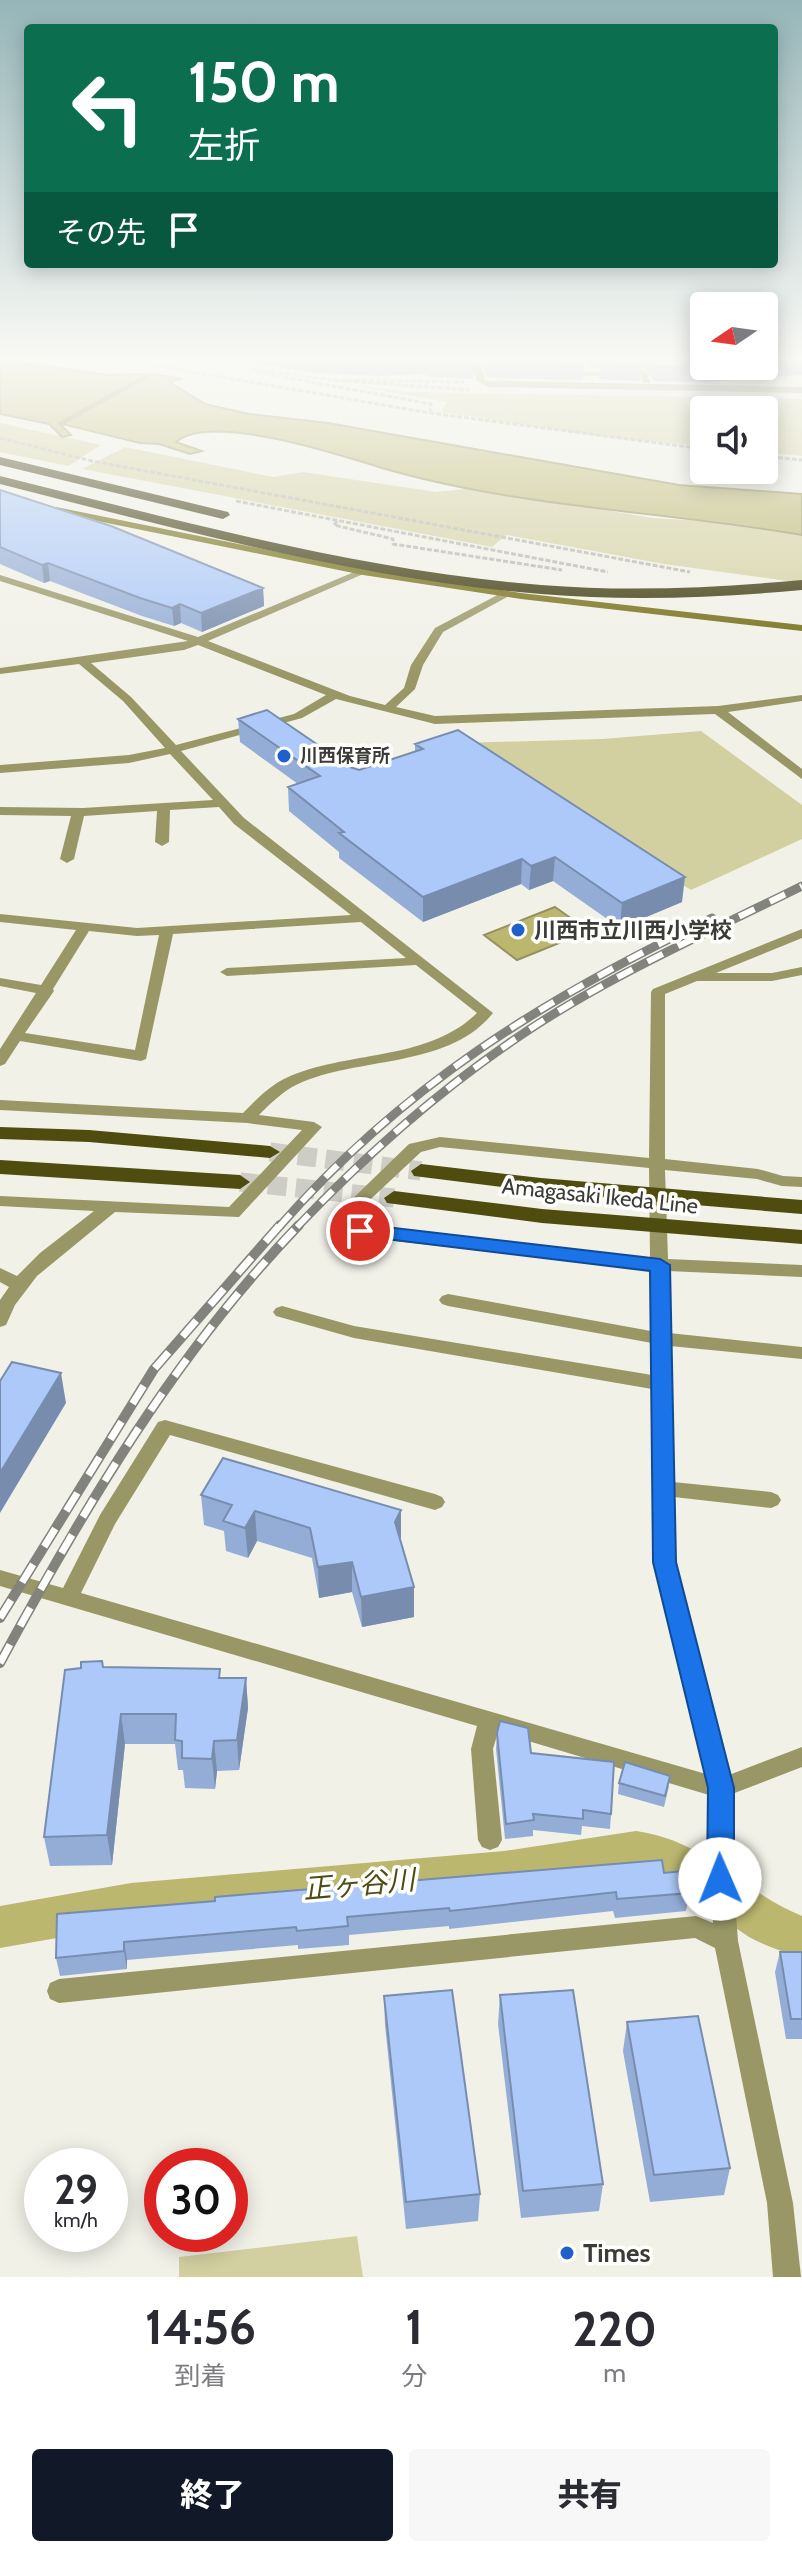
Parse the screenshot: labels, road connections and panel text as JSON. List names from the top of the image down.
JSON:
{
  "streets": {
    "main road": ["Amagasaki Ikeda Line"]
  },
  "water": ["正ヶ谷川"],
  "places": ["川西保育所", "川西市立川西小学校", "Times"],
  "north": "left",
  "page": {
    "turn": ["150 m", "左折"],
    "then": "その先",
    "speed": "29 km/h",
    "limit": "30",
    "eta": [
      "14:56",
      "到着",
      "1",
      "分",
      "220",
      "m"
    ],
    "buttons": ["終了", "共有"]
  }
}
